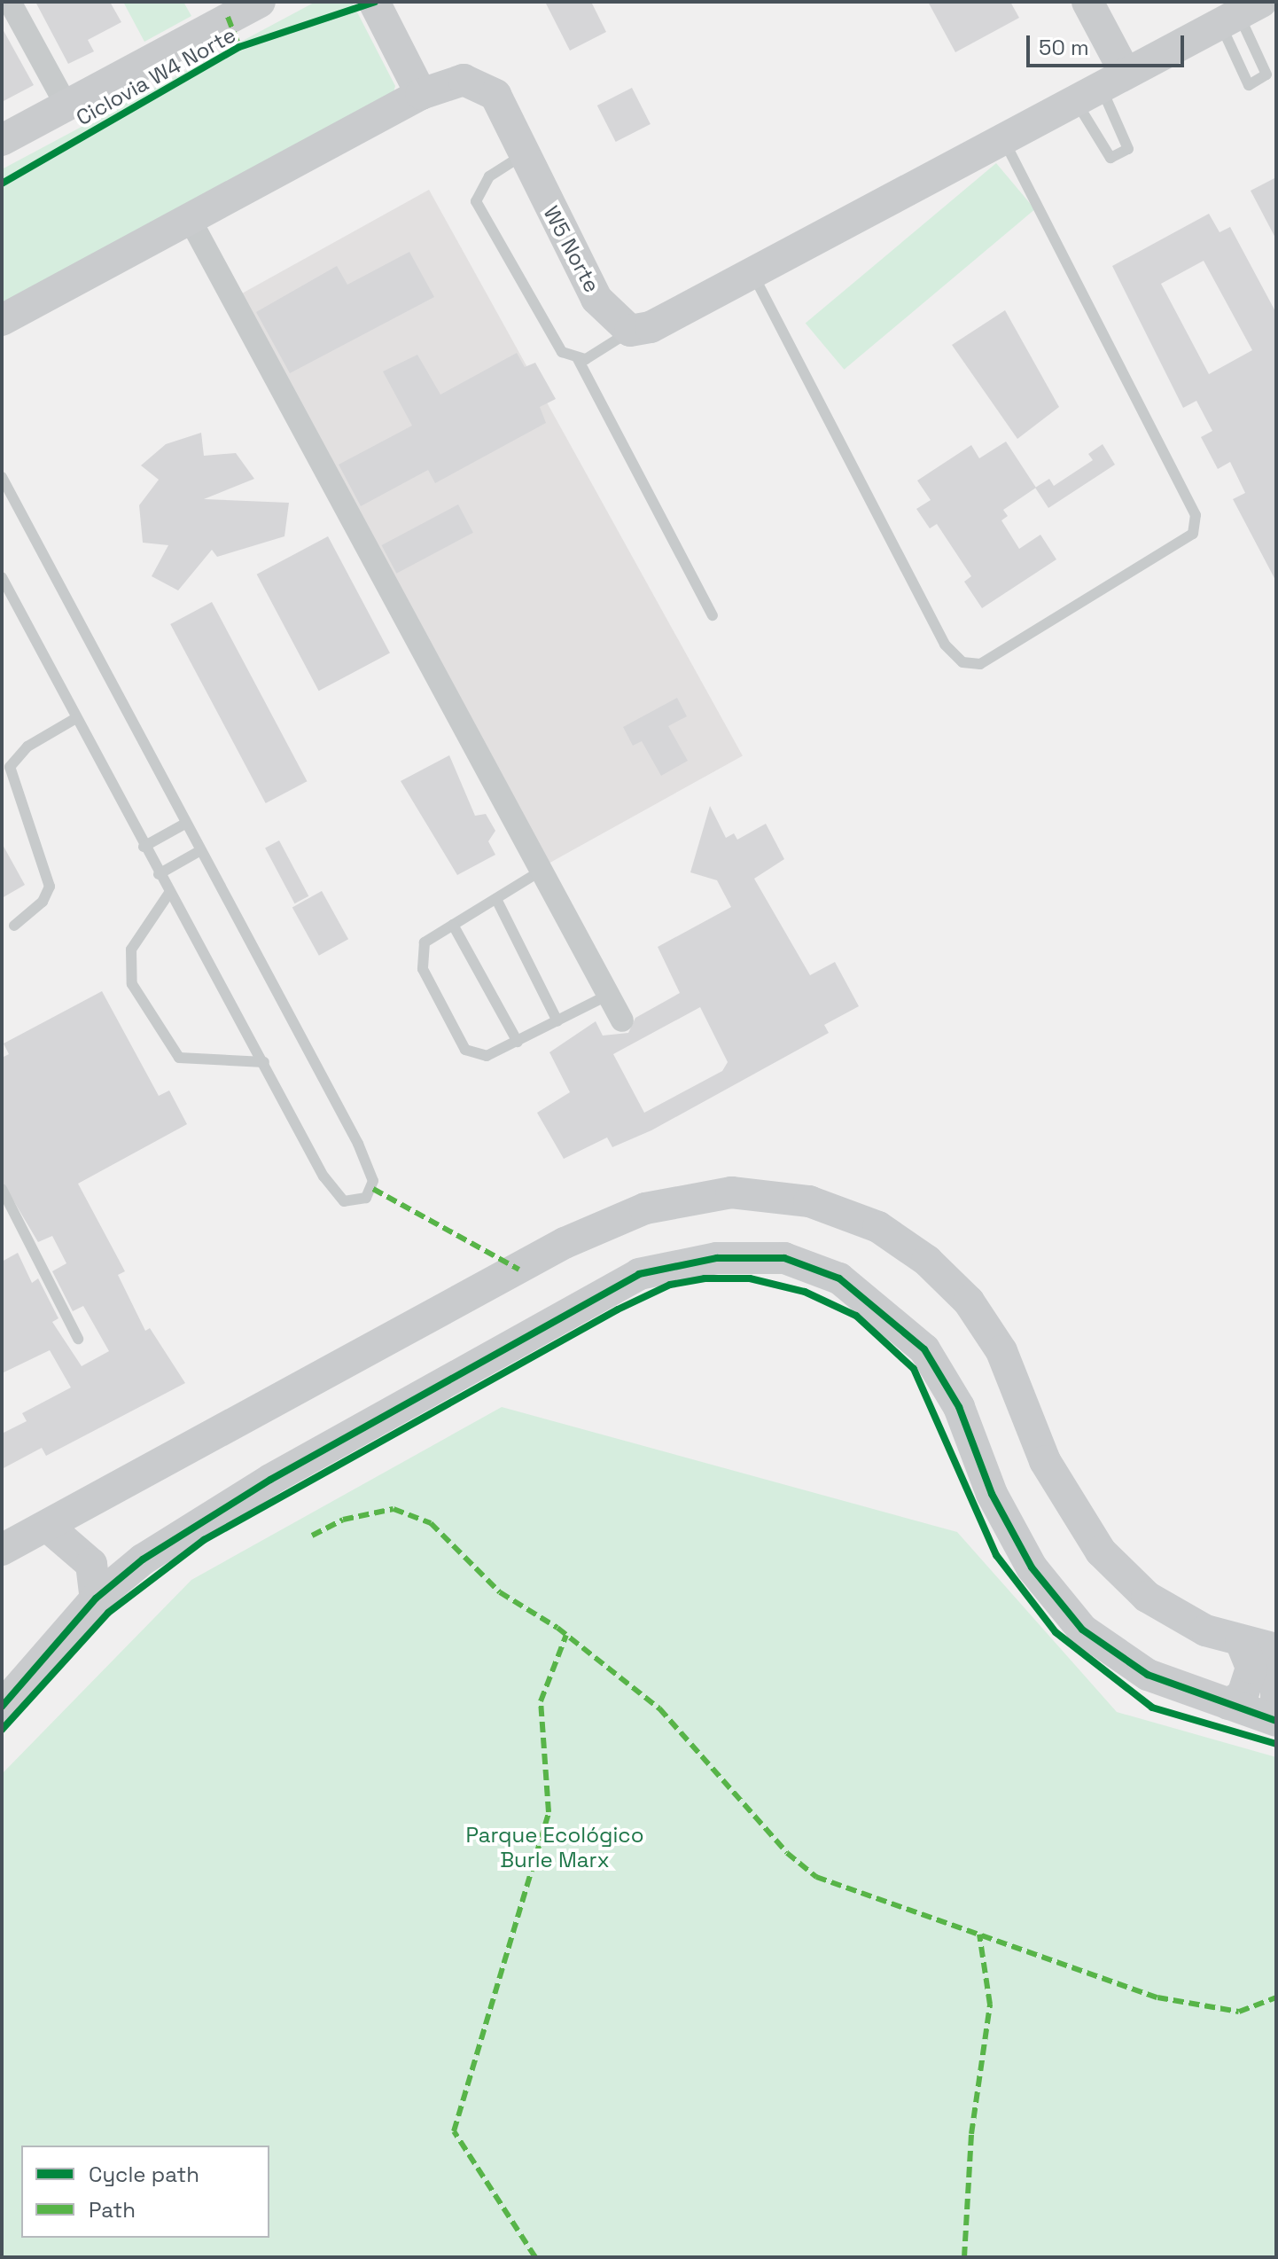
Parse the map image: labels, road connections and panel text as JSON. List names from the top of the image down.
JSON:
{
  "streets": {
    "street": ["W5 Norte"],
    "cycle path": ["Ciclovia W4 Norte"]
  },
  "parks": ["Parque Ecológico Burle Marx"],
  "legend": ["Cycle path", "Path"],
  "scale_bar": "50 m"
}
